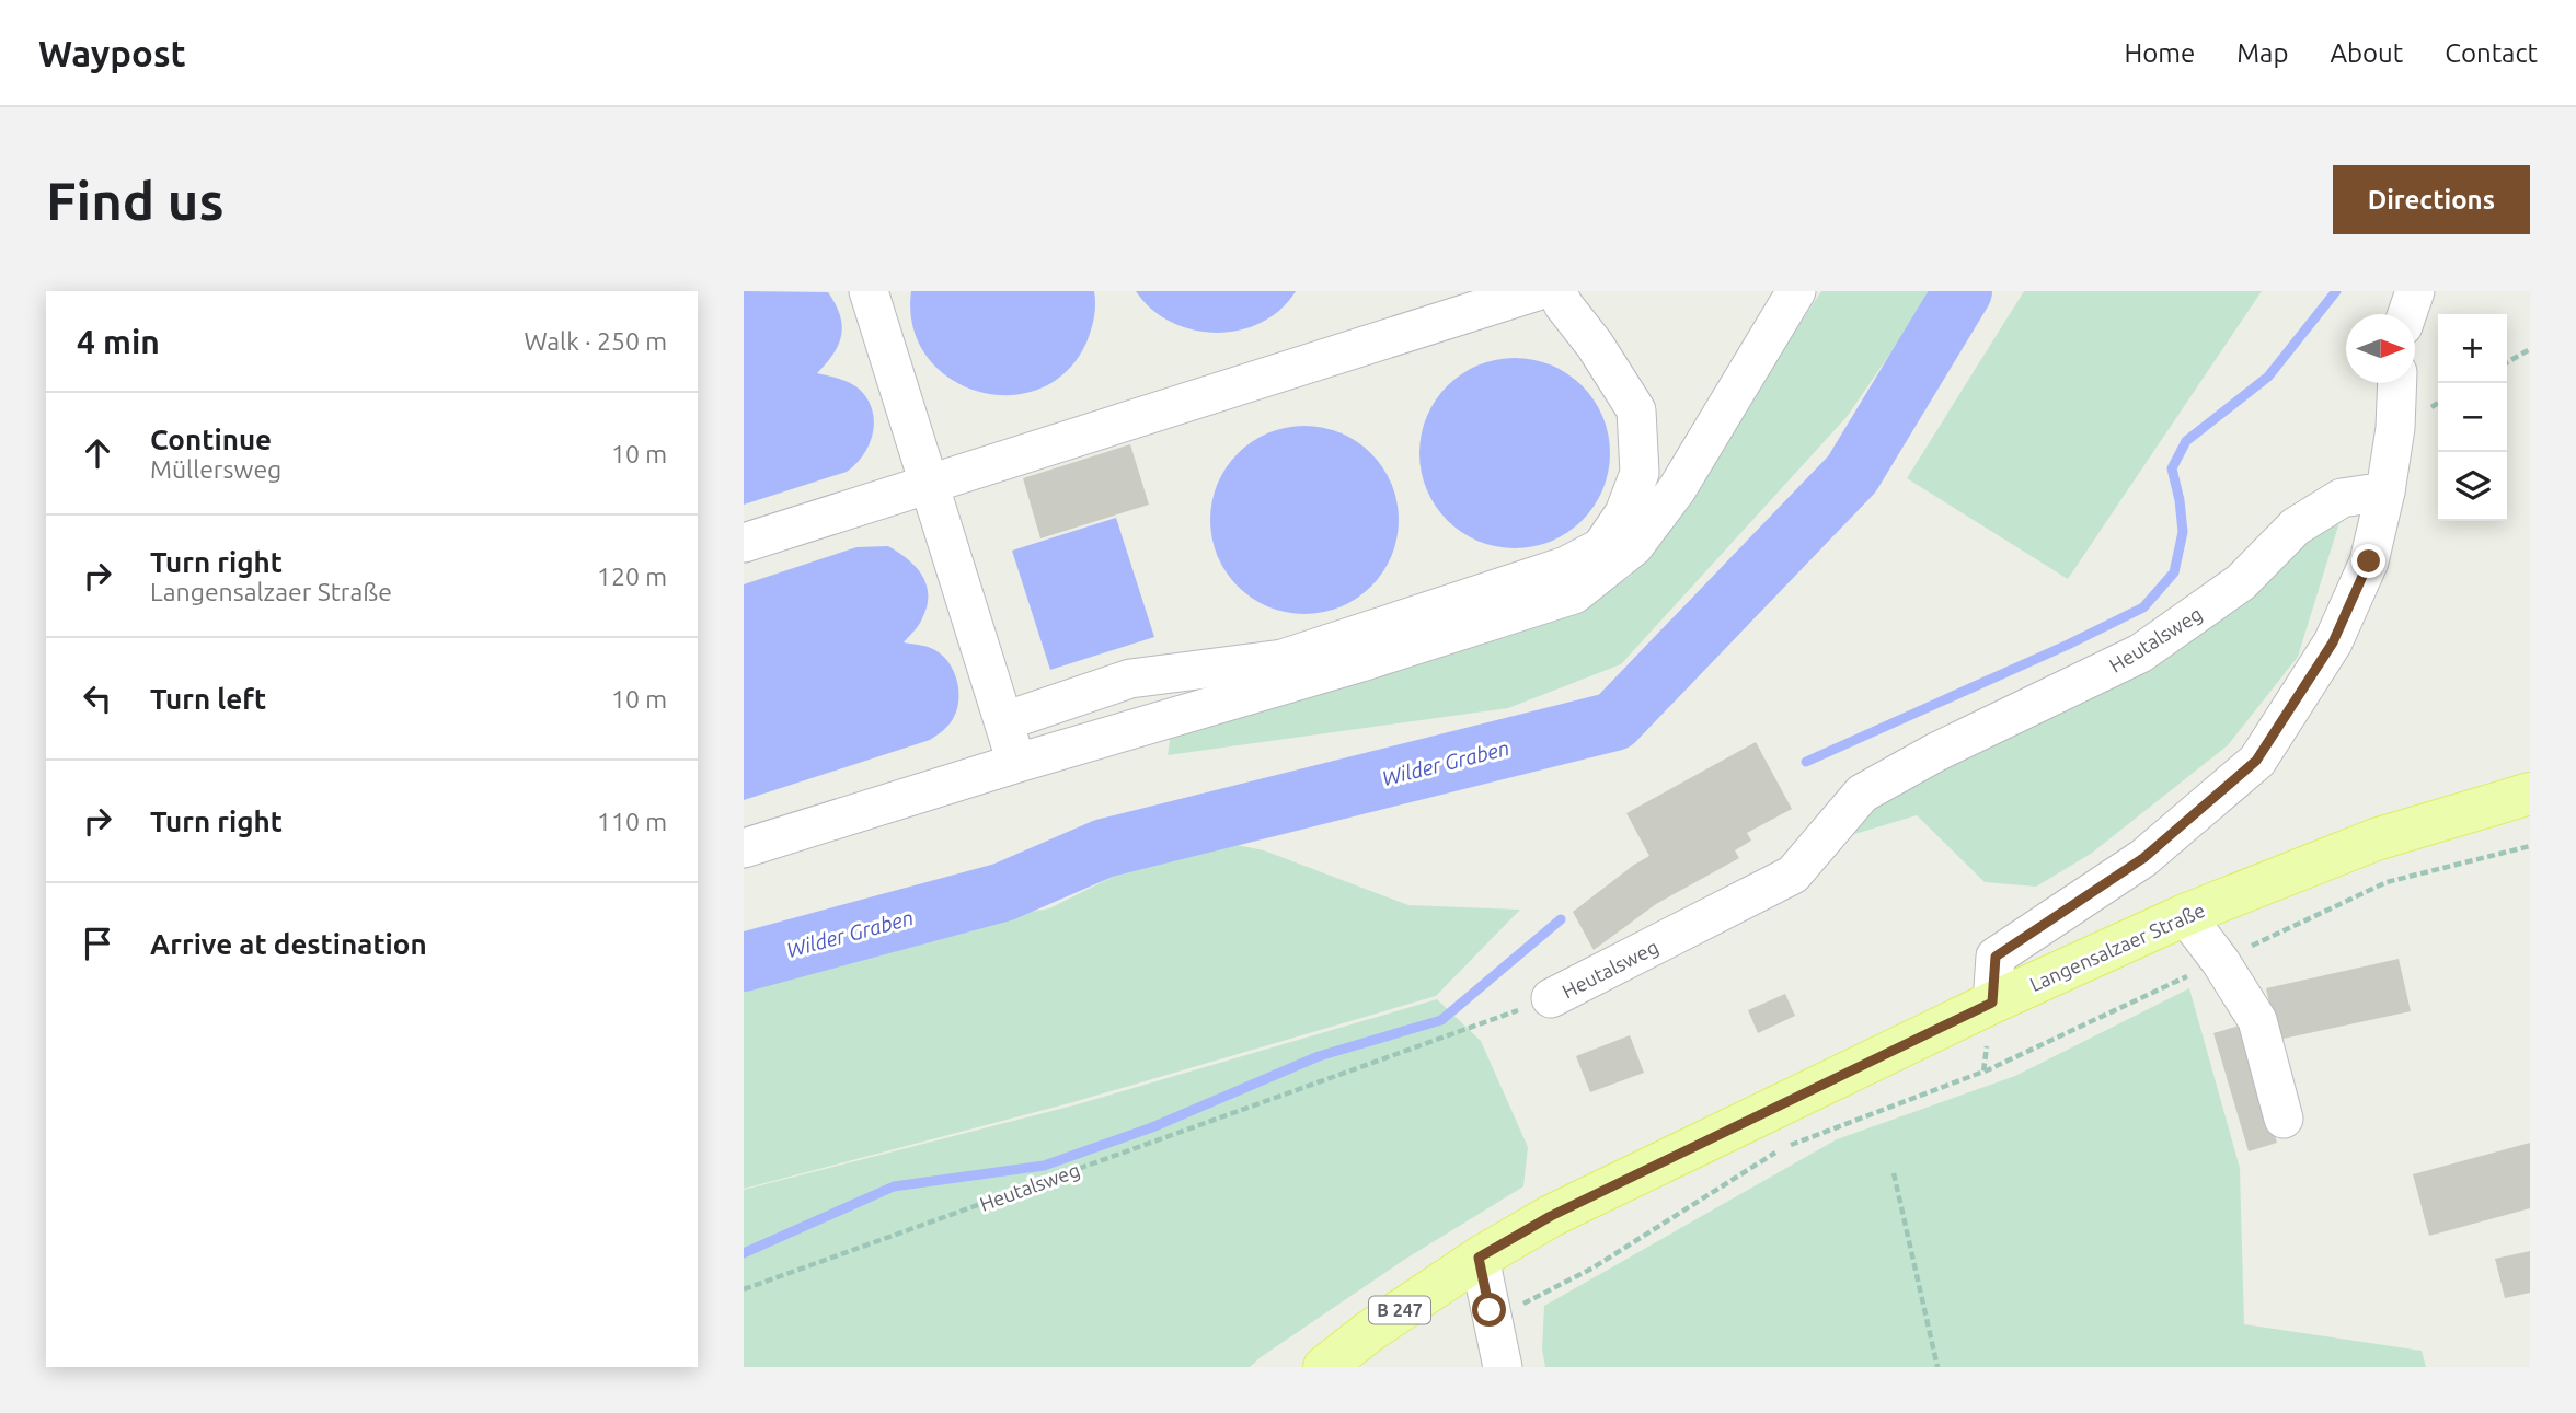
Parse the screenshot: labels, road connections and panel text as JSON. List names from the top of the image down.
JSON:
{
  "streets": {
    "main road": ["Langensalzaer Straße", "B 247"],
    "street": ["Heutalsweg"]
  },
  "water": ["Wilder Graben"],
  "north": "right",
  "page": {
    "header": "Waypost",
    "nav": [
      "Home",
      "Map",
      "About",
      "Contact"
    ],
    "buttons": "Directions",
    "title": "Find us",
    "heading": ["4 min", "Walk · 250 m"],
    "map_buttons": ["+", "−"],
    "list": [
      ["Continue", "Müllersweg", "10 m"],
      ["Turn right", "Langensalzaer Straße", "120 m"],
      ["Turn left", "10 m"],
      ["Turn right", "110 m"],
      "Arrive at destination"
    ]
  }
}
